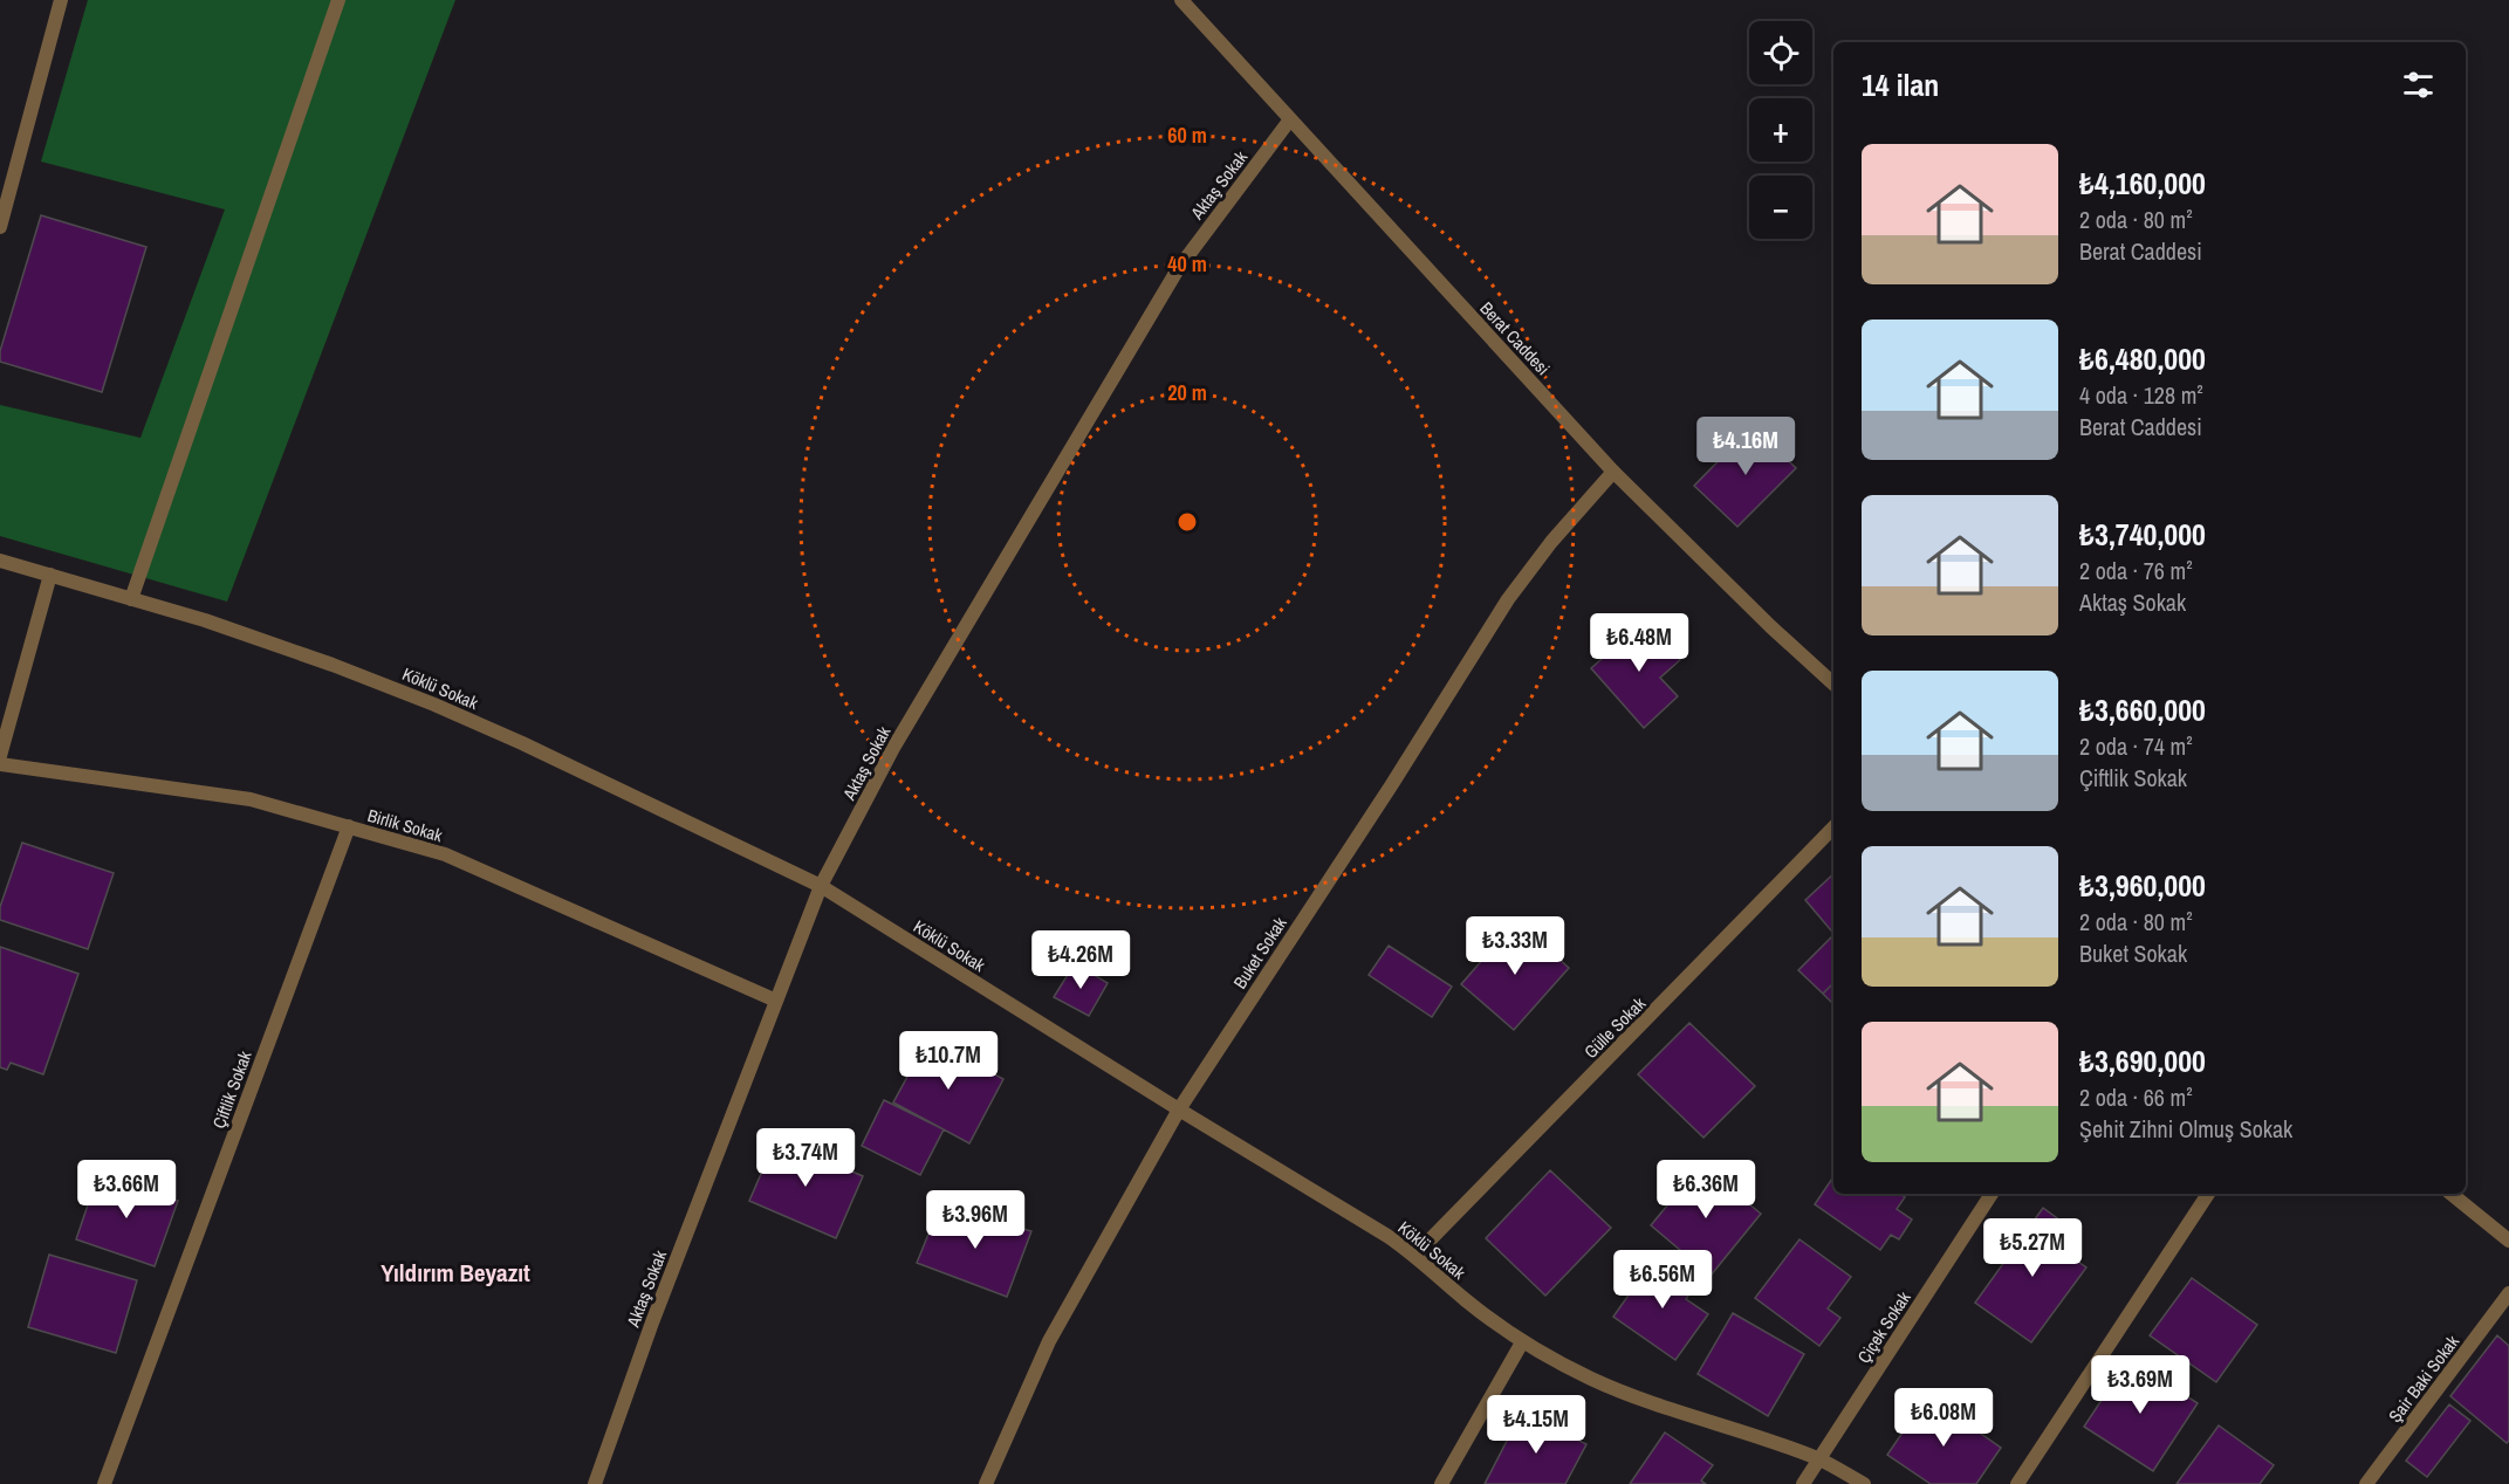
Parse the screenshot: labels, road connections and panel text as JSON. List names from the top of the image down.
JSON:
{
  "streets": {
    "street": [
      "Aktaş Sokak",
      "Berat Caddesi",
      "Köklü Sokak",
      "Birlik Sokak",
      "Buket Sokak",
      "Gülle Sokak",
      "Çiftlik Sokak",
      "Çiçek Sokak",
      "Şair Baki Sokak"
    ]
  },
  "crossings": [
    ["Aktaş Sokak", "Berat Caddesi"],
    ["Aktaş Sokak", "Köklü Sokak"],
    ["Aktaş Sokak", "Birlik Sokak"],
    ["Berat Caddesi", "Buket Sokak"],
    ["Köklü Sokak", "Buket Sokak"],
    ["Köklü Sokak", "Gülle Sokak"],
    ["Köklü Sokak", "Çiçek Sokak"],
    ["Birlik Sokak", "Çiftlik Sokak"]
  ],
  "districts": ["Yıldırım Beyazıt"],
  "page": {
    "map_buttons": ["+", "−"],
    "heading": "14 ilan",
    "list": [
      {
        "name": "₺4,160,000",
        "note": "2 oda · 80 m² · Berat Caddesi"
      },
      {
        "name": "₺6,480,000",
        "note": "4 oda · 128 m² · Berat Caddesi"
      },
      {
        "name": "₺3,740,000",
        "note": "2 oda · 76 m² · Aktaş Sokak"
      },
      {
        "name": "₺3,660,000",
        "note": "2 oda · 74 m² · Çiftlik Sokak"
      },
      {
        "name": "₺3,960,000",
        "note": "2 oda · 80 m² · Buket Sokak"
      },
      {
        "name": "₺3,690,000",
        "note": "2 oda · 66 m² · Şehit Zihni Olmuş Sokak"
      }
    ],
    "price": [
      "₺4.16M",
      "₺6.48M",
      "₺3.33M",
      "₺4.26M",
      "₺10.7M",
      "₺3.74M",
      "₺3.66M",
      "₺6.36M",
      "₺3.96M",
      "₺5.27M",
      "₺6.56M",
      "₺3.69M",
      "₺6.08M",
      "₺4.15M"
    ]
  },
  "rings": ["60 m", "40 m", "20 m"]
}
